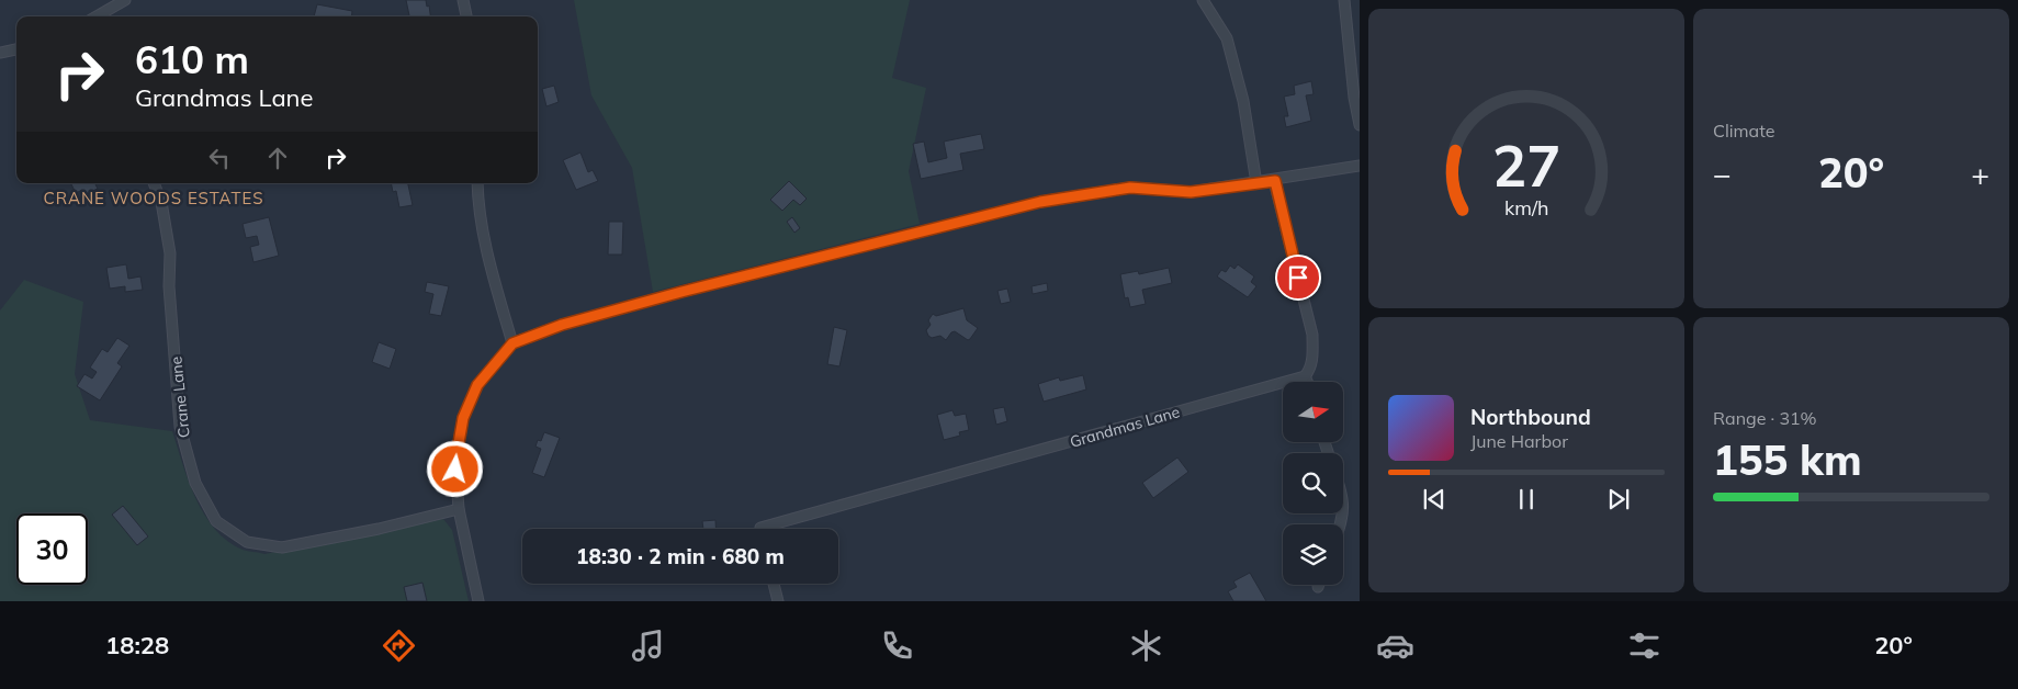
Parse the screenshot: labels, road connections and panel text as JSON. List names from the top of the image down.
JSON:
{
  "streets": {
    "street": ["Crane Lane", "Grandmas Lane"]
  },
  "districts": ["CRANE WOODS ESTATES"],
  "north": "right",
  "page": {
    "tile": [
      "Climate",
      ["Range · 31%", "155 km"]
    ],
    "turn": ["610 m", "Grandmas Lane"],
    "heat": ["−", "20°", "+"],
    "song": ["Northbound", "June Harbor"],
    "limit": "30",
    "trip": "18:30 · 2 min · 680 m",
    "tabs": ["18:28", "20°"],
    "gauge": ["27", "km/h"]
  }
}
